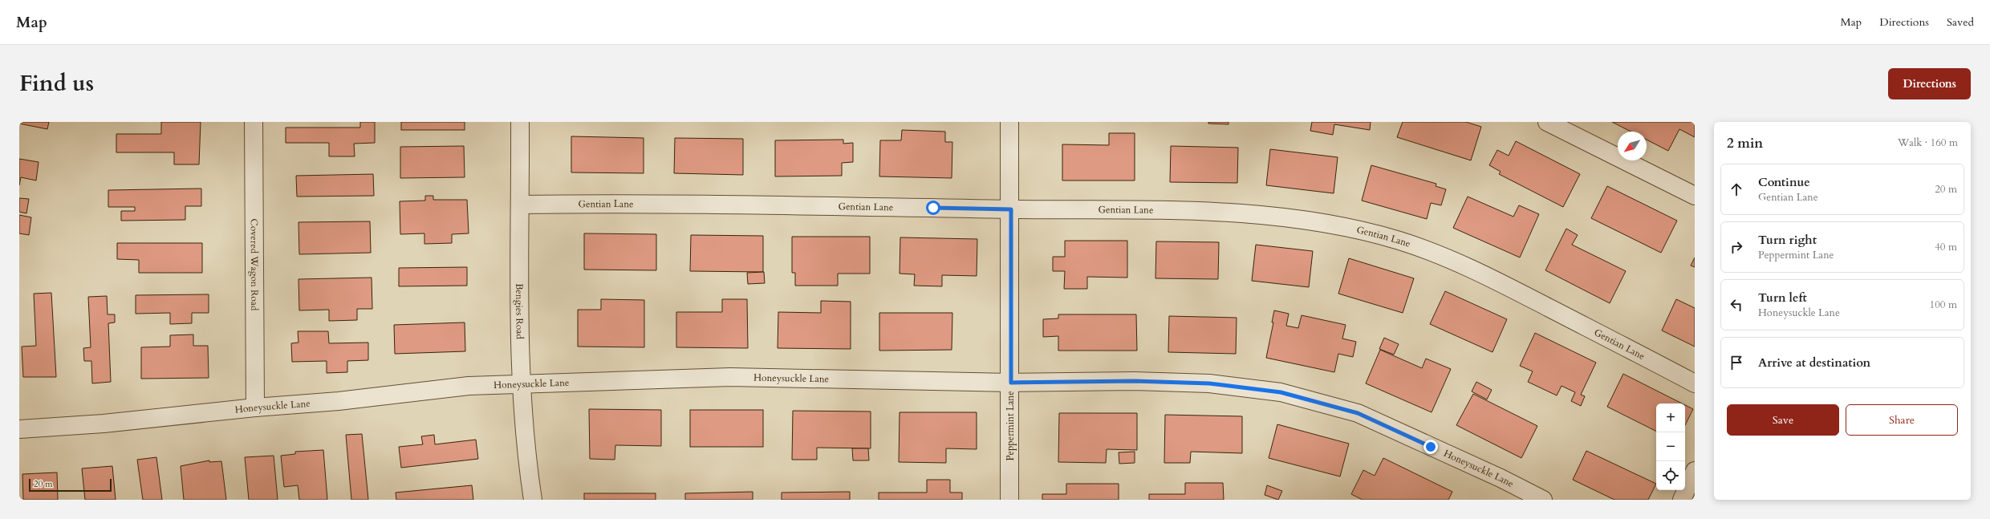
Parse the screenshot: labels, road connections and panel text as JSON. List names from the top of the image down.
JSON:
{
  "streets": {
    "street": [
      "Gentian Lane",
      "Covered Wagon Road",
      "Bengies Road",
      "Honeysuckle Lane",
      "Peppermint Lane"
    ]
  },
  "crossings": [
    ["Gentian Lane", "Bengies Road"],
    ["Gentian Lane", "Peppermint Lane"],
    ["Covered Wagon Road", "Honeysuckle Lane"],
    ["Bengies Road", "Honeysuckle Lane"],
    ["Honeysuckle Lane", "Peppermint Lane"]
  ],
  "scale_bar": "20 m",
  "north": "bottom left",
  "page": {
    "header": "Map",
    "nav": ["Map", "Directions", "Saved"],
    "title": "Find us",
    "buttons": [
      "Directions",
      ["Save", "Share"]
    ],
    "heading": ["2 min", "Walk · 160 m"],
    "list": [
      ["Continue", "Gentian Lane", "20 m"],
      ["Turn right", "Peppermint Lane", "40 m"],
      ["Turn left", "Honeysuckle Lane", "100 m"],
      "Arrive at destination"
    ],
    "map_buttons": ["+", "−"],
    "scale": "20 m"
  }
}
